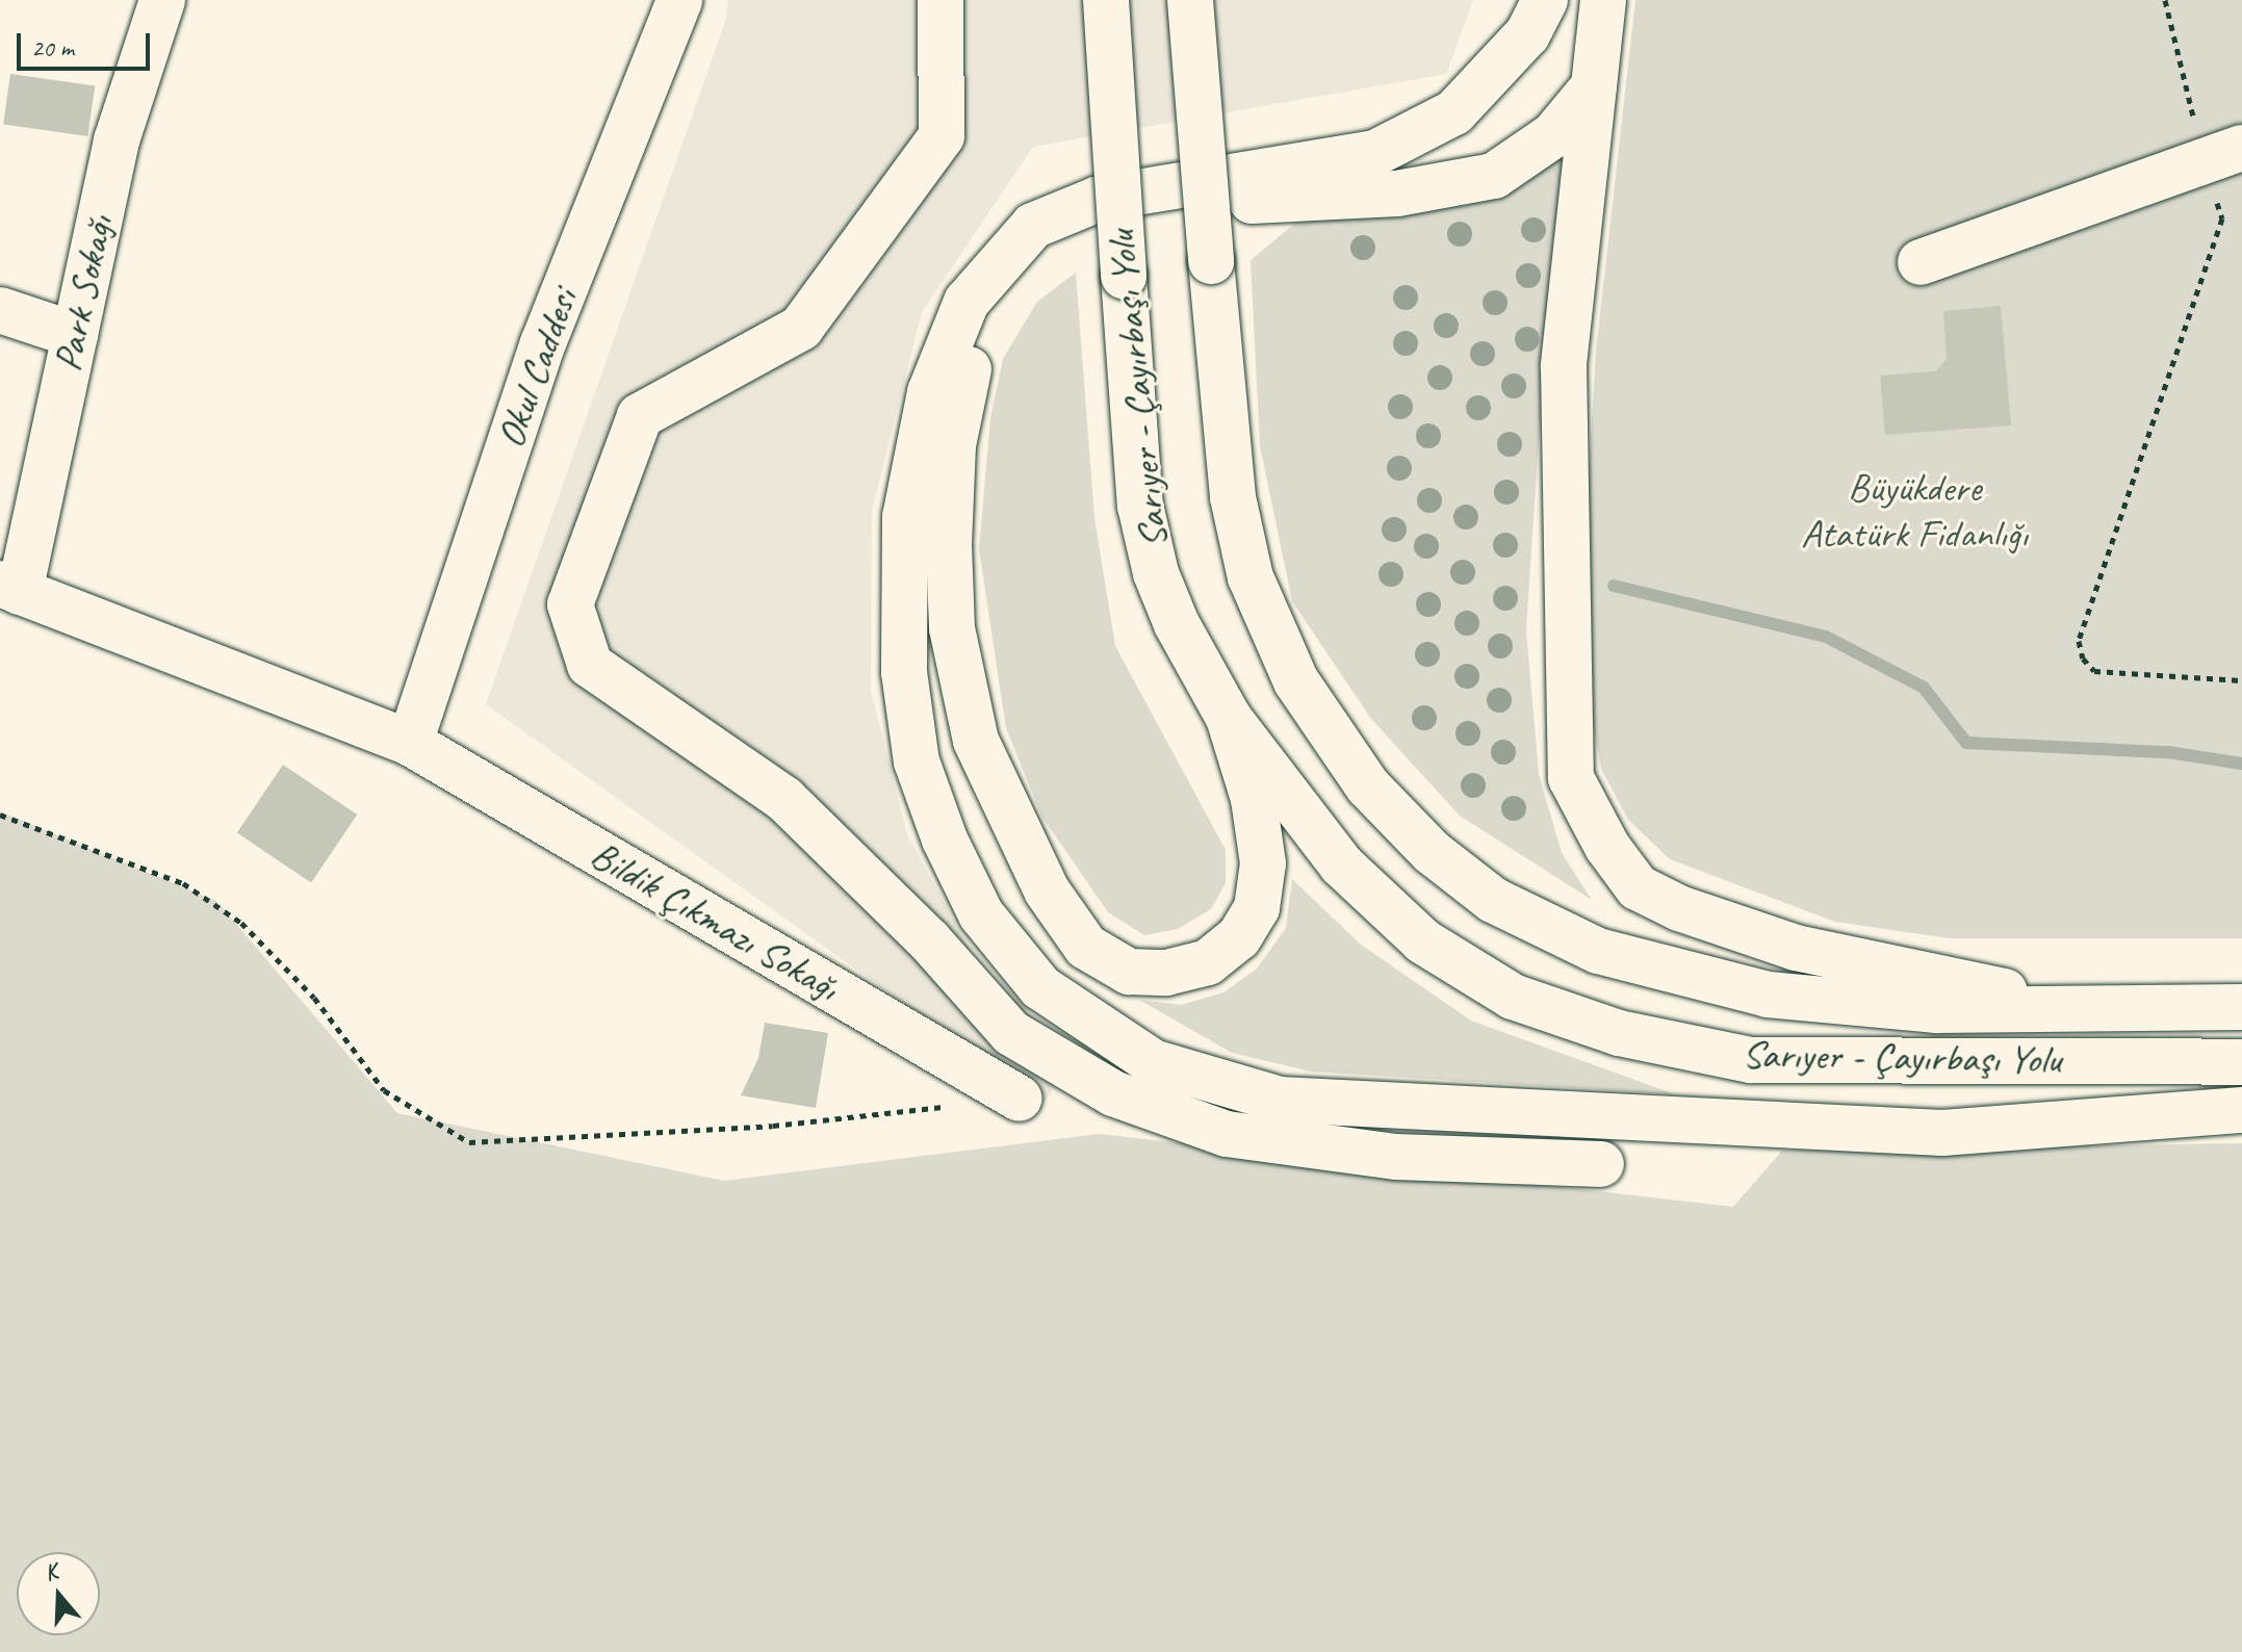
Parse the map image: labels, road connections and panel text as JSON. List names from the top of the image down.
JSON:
{
  "streets": {
    "main road": [
      "Park Sokağı",
      "Okul Caddesi",
      "Sarıyer - Çayırbaşı Yolu",
      "Bildik Çıkmazı Sokağı"
    ]
  },
  "crossings": [
    ["Park Sokağı", "Bildik Çıkmazı Sokağı"],
    ["Okul Caddesi", "Bildik Çıkmazı Sokağı"]
  ],
  "parks": ["Büyükdere Atatürk Fidanlığı"],
  "scale_bar": "20 m",
  "north": "top"
}
